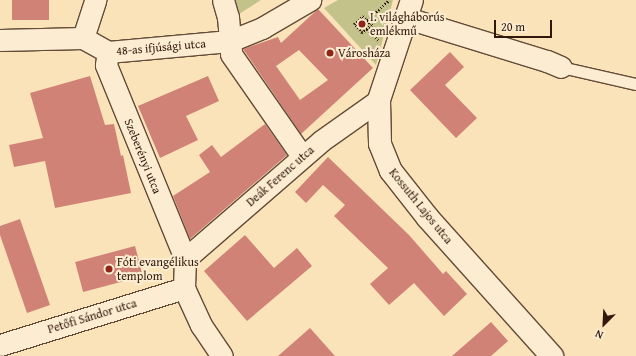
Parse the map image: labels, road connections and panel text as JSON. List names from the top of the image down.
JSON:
{
  "streets": {
    "main road": ["Kossuth Lajos utca"],
    "street": [
      "48-as ifjúsági utca",
      "Szeberényi utca",
      "Deák Ferenc utca",
      "Petőfi Sándor utca"
    ]
  },
  "crossings": [
    ["48-as ifjúsági utca", "Szeberényi utca"],
    ["Szeberényi utca", "Deák Ferenc utca"],
    ["Deák Ferenc utca", "Kossuth Lajos utca"]
  ],
  "places": ["I. világháborús emlékmű", "Városháza", "Fóti evangélikus templom"],
  "scale_bar": "20 m",
  "north": "bottom left"
}
